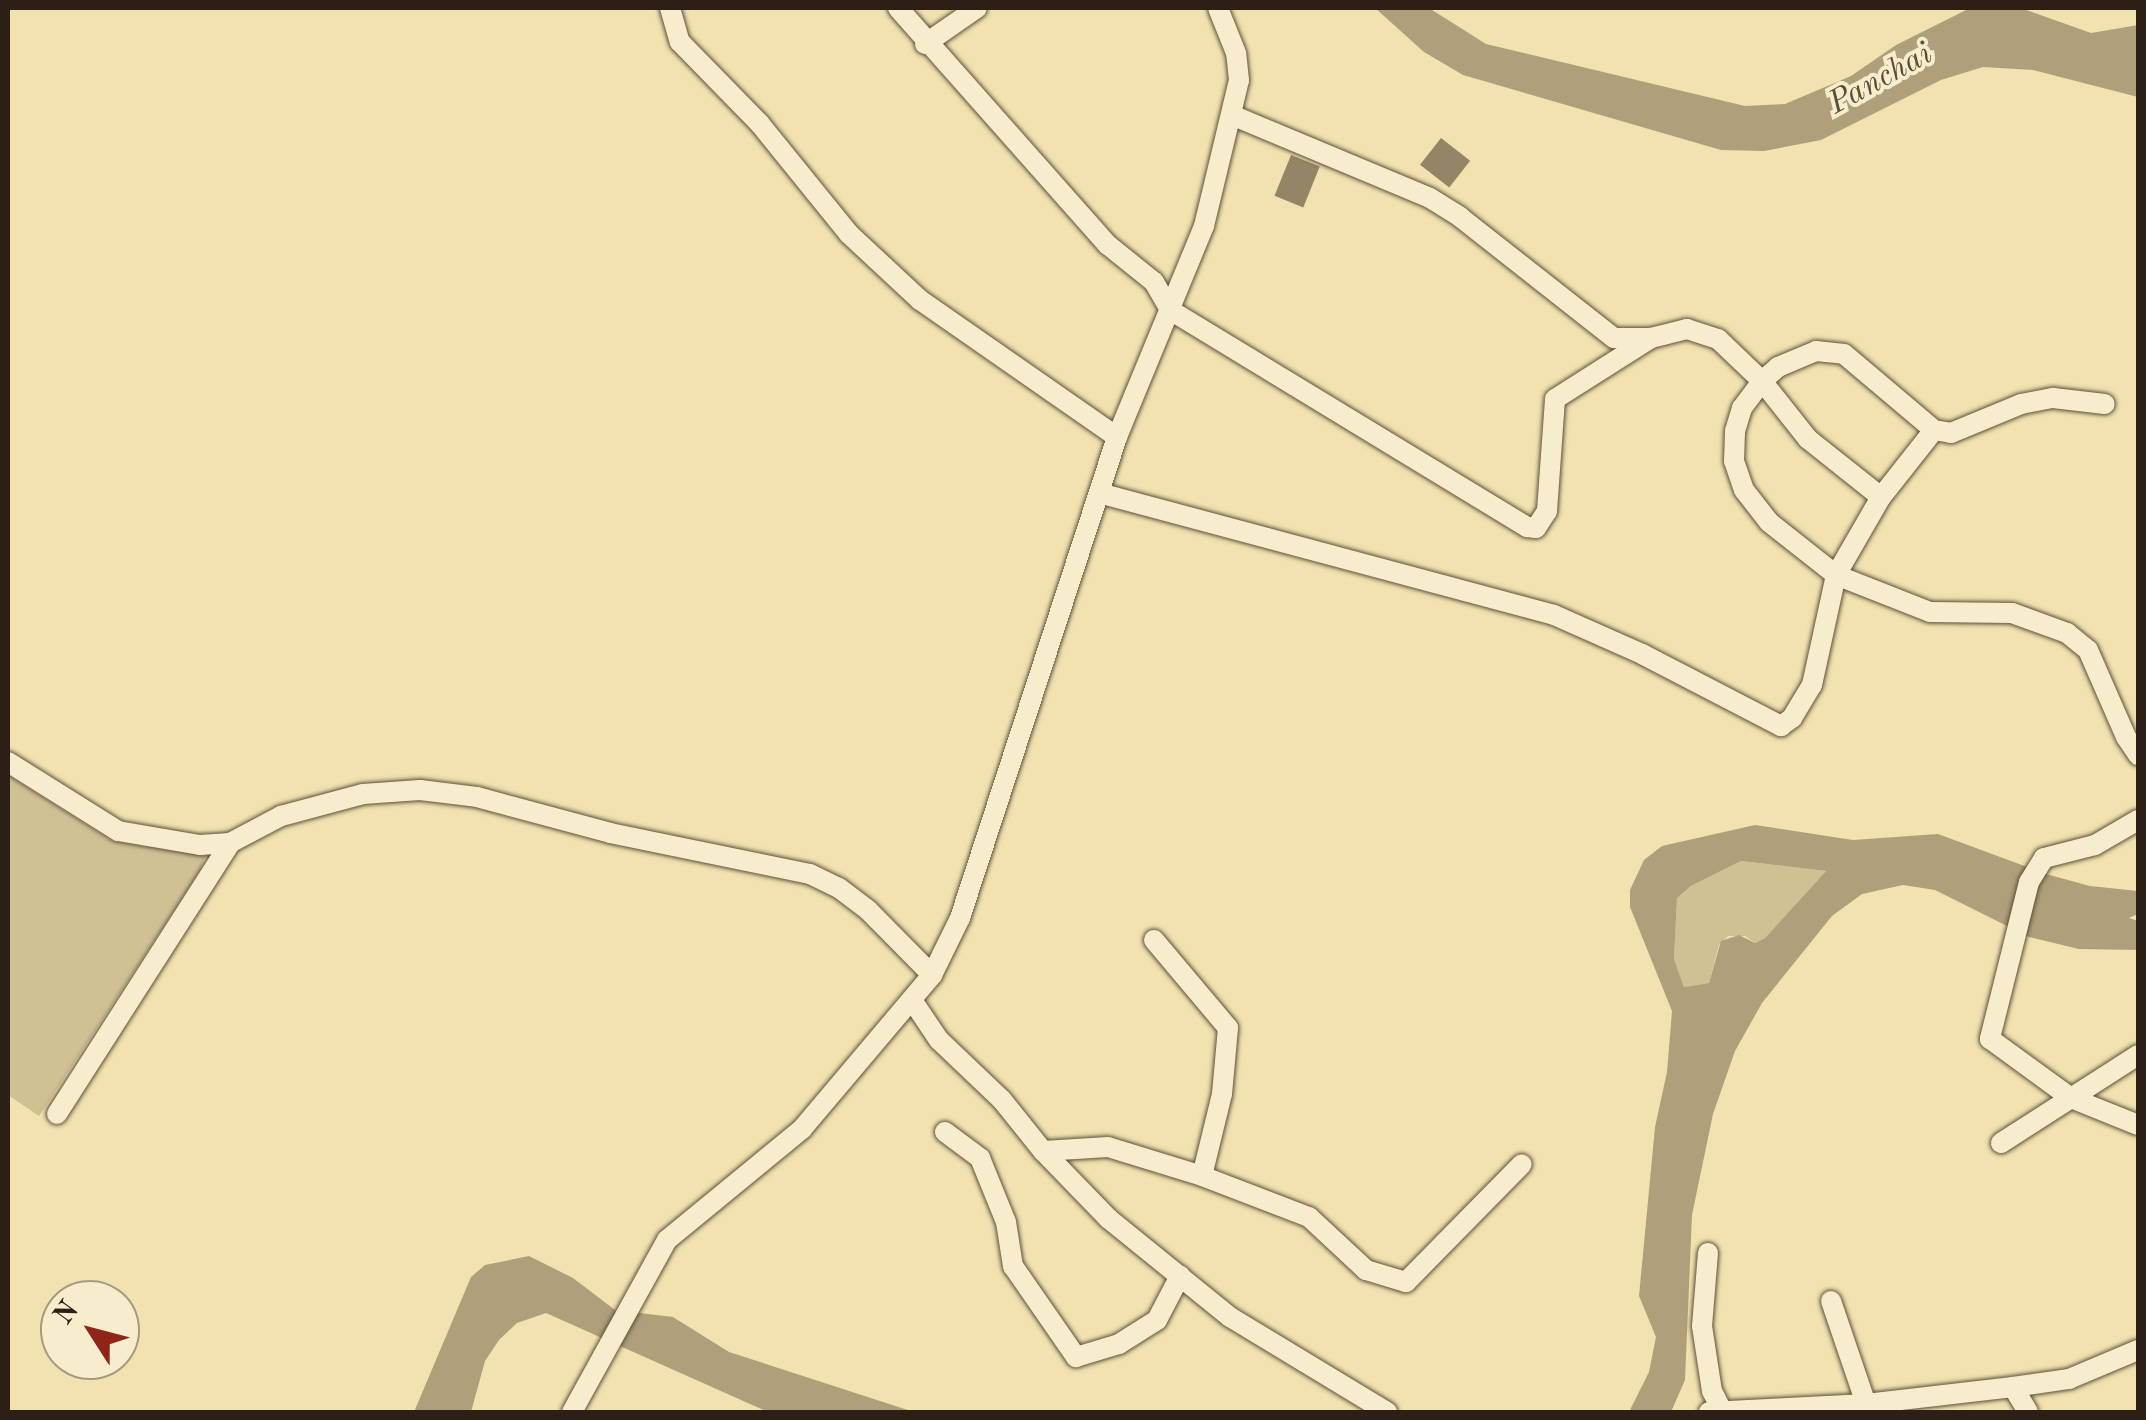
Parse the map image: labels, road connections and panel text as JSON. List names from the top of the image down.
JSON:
{
  "water": ["Panchai"],
  "north": "top left"
}
